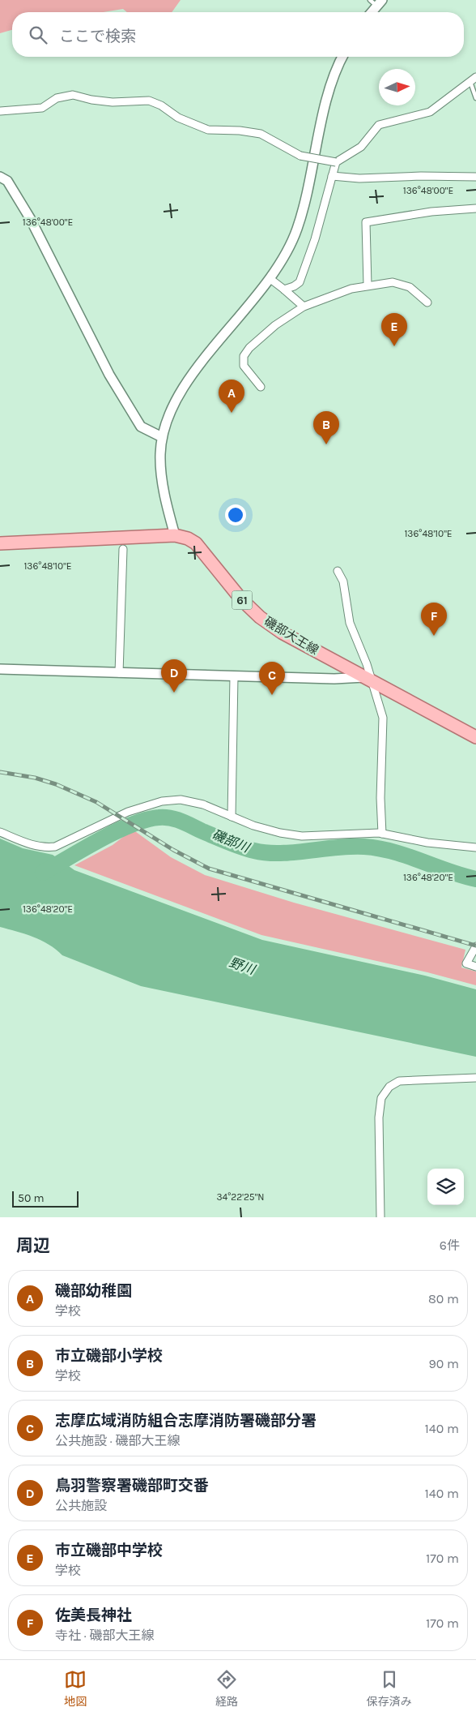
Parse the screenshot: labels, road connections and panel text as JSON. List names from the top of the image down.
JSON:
{
  "streets": {
    "main road": ["61", "磯部大王線"]
  },
  "water": ["磯部川", "野川"],
  "scale_bar": "50 m",
  "north": "right",
  "page": {
    "search": "ここで検索",
    "pins": [
      "E",
      "A",
      "B",
      "F",
      "D",
      "C"
    ],
    "scale": "50 m",
    "heading": ["周辺", "6件"],
    "list": [
      {
        "mark": "A",
        "name": "磯部幼稚園",
        "note": "学校",
        "value": "80 m"
      },
      {
        "mark": "B",
        "name": "市立磯部小学校",
        "note": "学校",
        "value": "90 m"
      },
      {
        "mark": "C",
        "name": "志摩広域消防組合志摩消防署磯部分署",
        "note": "公共施設 · 磯部大王線",
        "value": "140 m"
      },
      {
        "mark": "D",
        "name": "鳥羽警察署磯部町交番",
        "note": "公共施設",
        "value": "140 m"
      },
      {
        "mark": "E",
        "name": "市立磯部中学校",
        "note": "学校",
        "value": "170 m"
      },
      {
        "mark": "F",
        "name": "佐美長神社",
        "note": "寺社 · 磯部大王線",
        "value": "170 m"
      }
    ],
    "nav": ["地図", "経路", "保存済み"]
  },
  "coordinates": [
    "136°48'00\"E",
    "136°48'10\"E",
    "136°48'20\"E",
    "34°22'25\"N"
  ]
}
